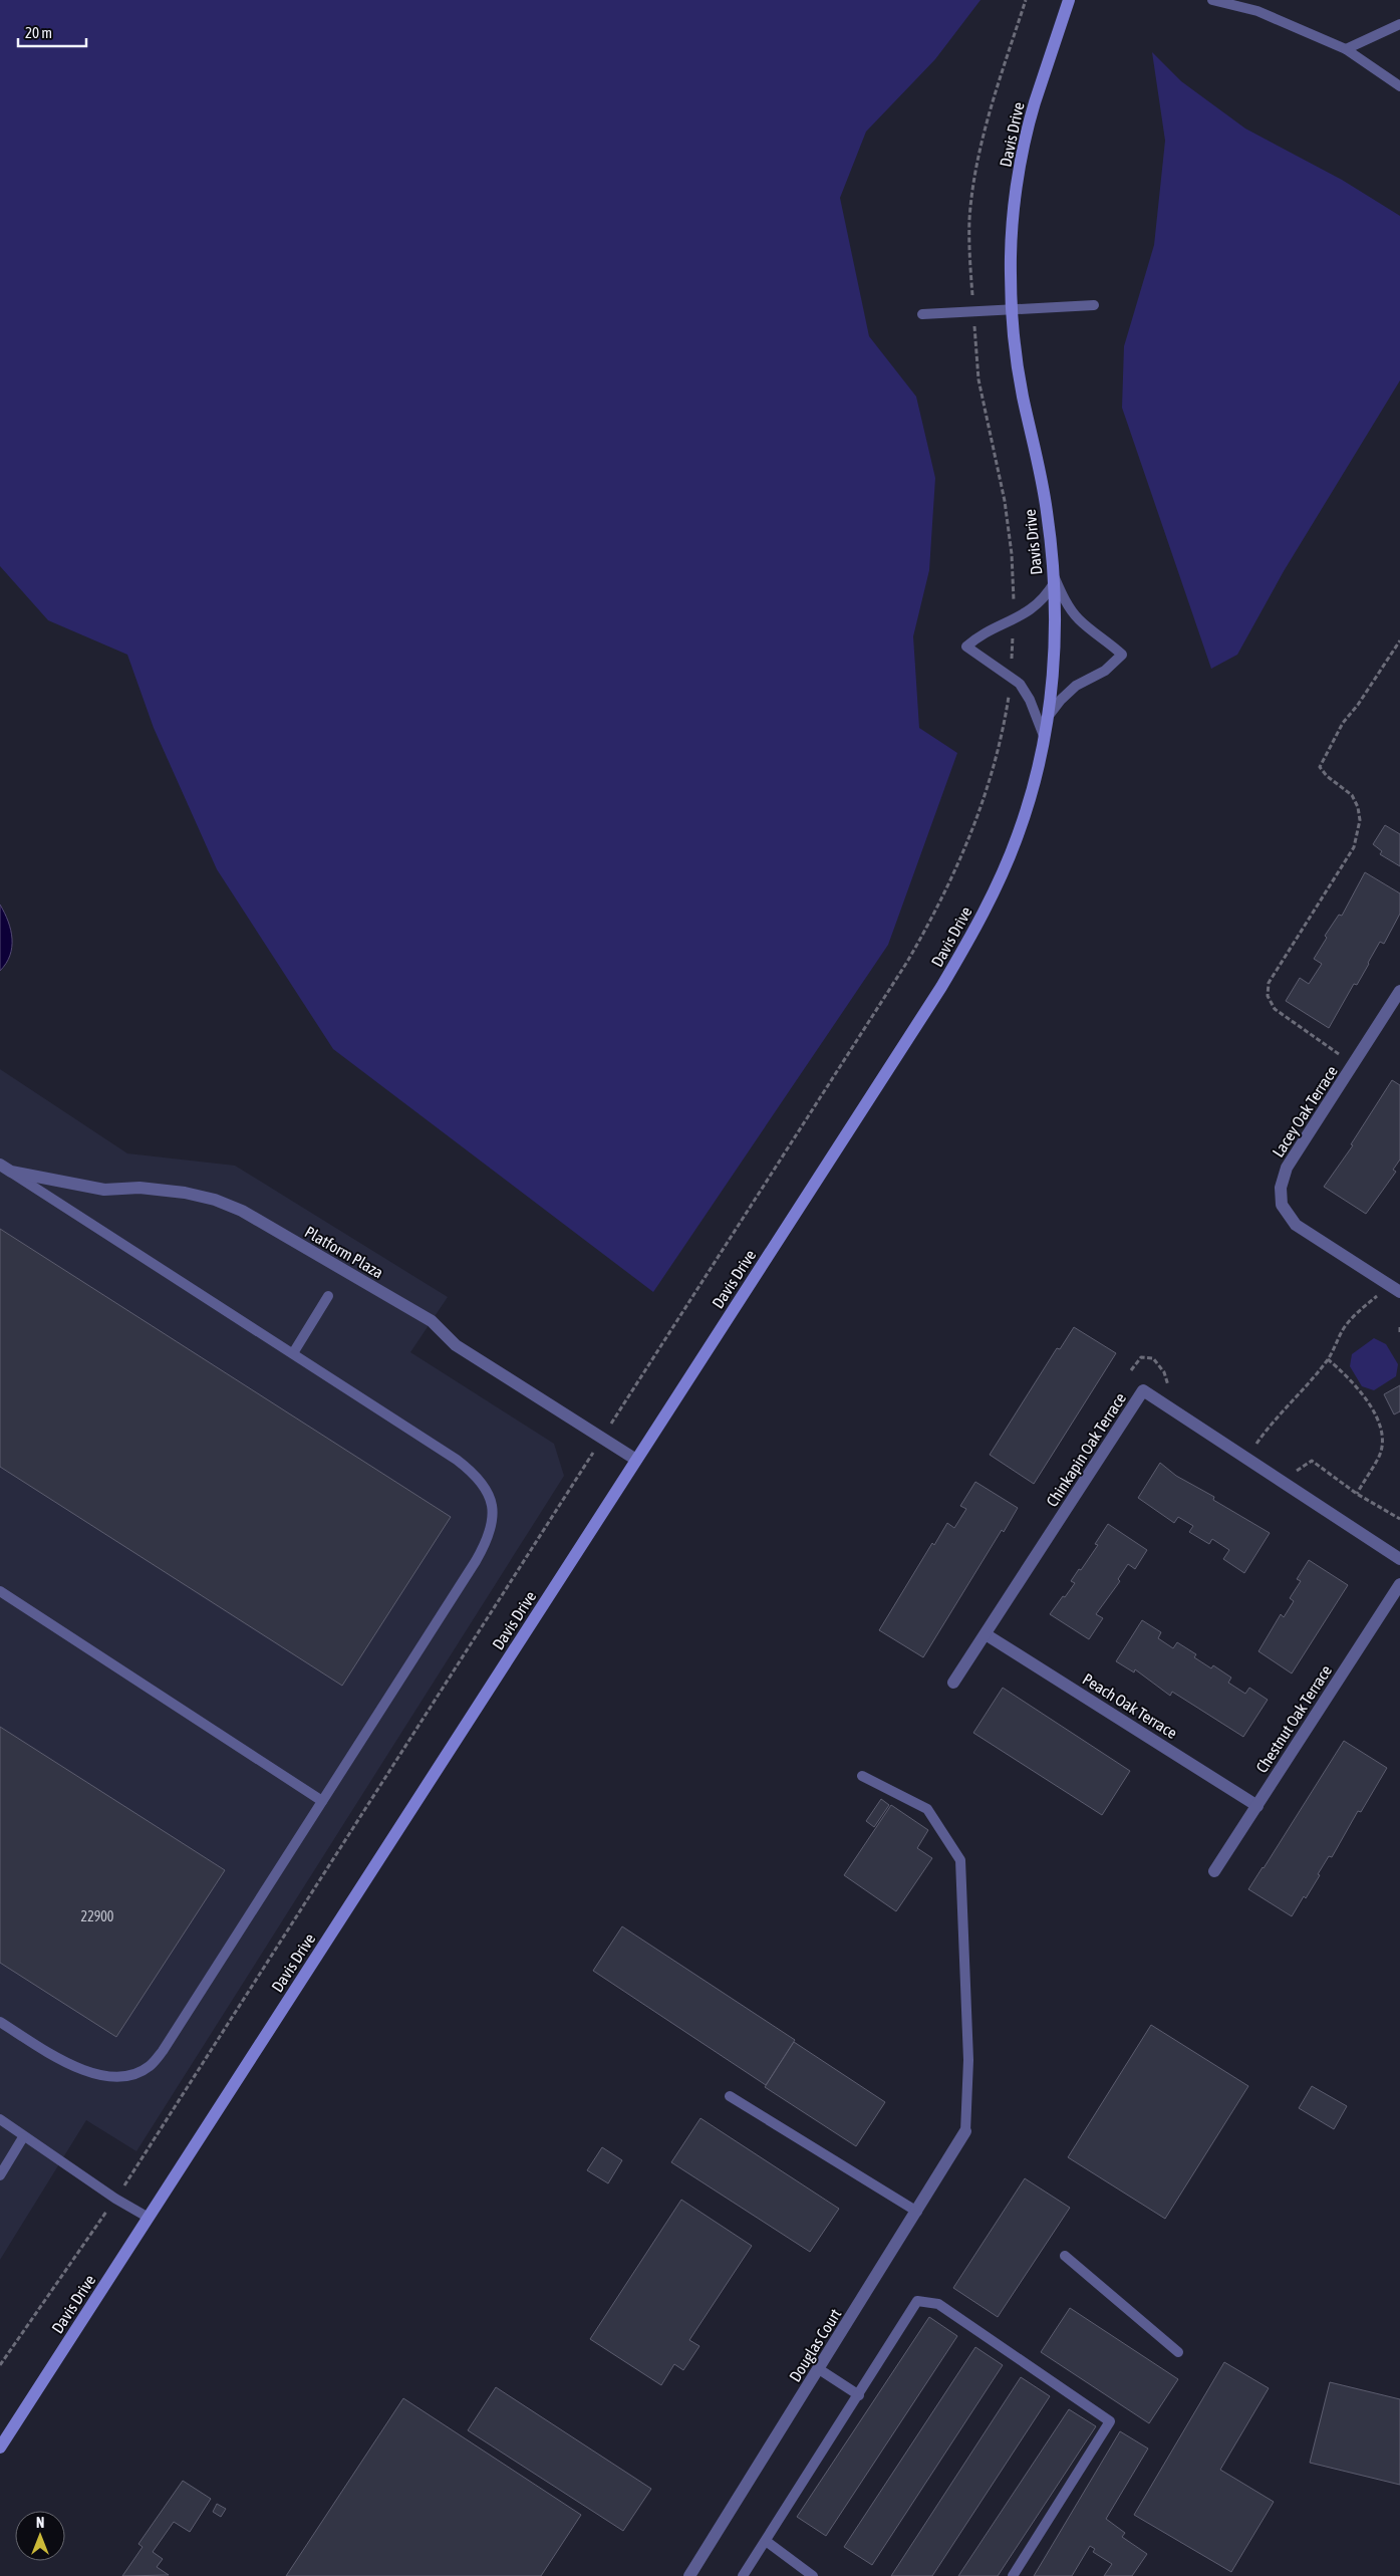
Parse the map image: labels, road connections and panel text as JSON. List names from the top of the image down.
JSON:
{
  "streets": {
    "street": [
      "Davis Drive",
      "Lacey Oak Terrace",
      "Platform Plaza",
      "Chinkapin Oak Terrace",
      "Peach Oak Terrace",
      "Chestnut Oak Terrace",
      "Douglas Court"
    ]
  },
  "crossings": [
    ["Davis Drive", "Platform Plaza"],
    ["Chinkapin Oak Terrace", "Peach Oak Terrace"],
    ["Peach Oak Terrace", "Chestnut Oak Terrace"]
  ],
  "house_numbers": ["22900"],
  "scale_bar": "20 m",
  "north": "top"
}
